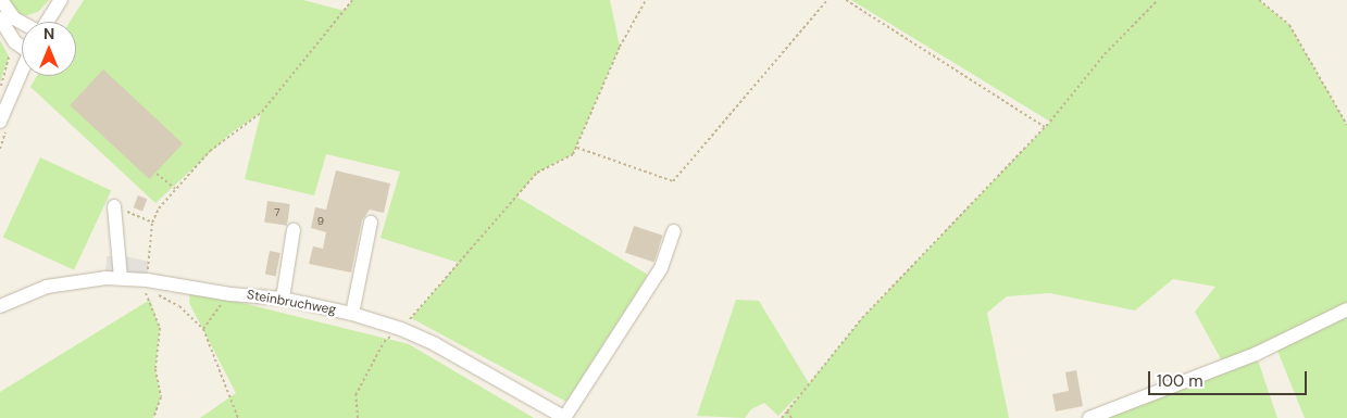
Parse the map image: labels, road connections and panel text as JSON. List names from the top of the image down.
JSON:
{
  "streets": {
    "street": ["Steinbruchweg"]
  },
  "house_numbers": ["7", "9"],
  "scale_bar": "100 m",
  "north": "top"
}
